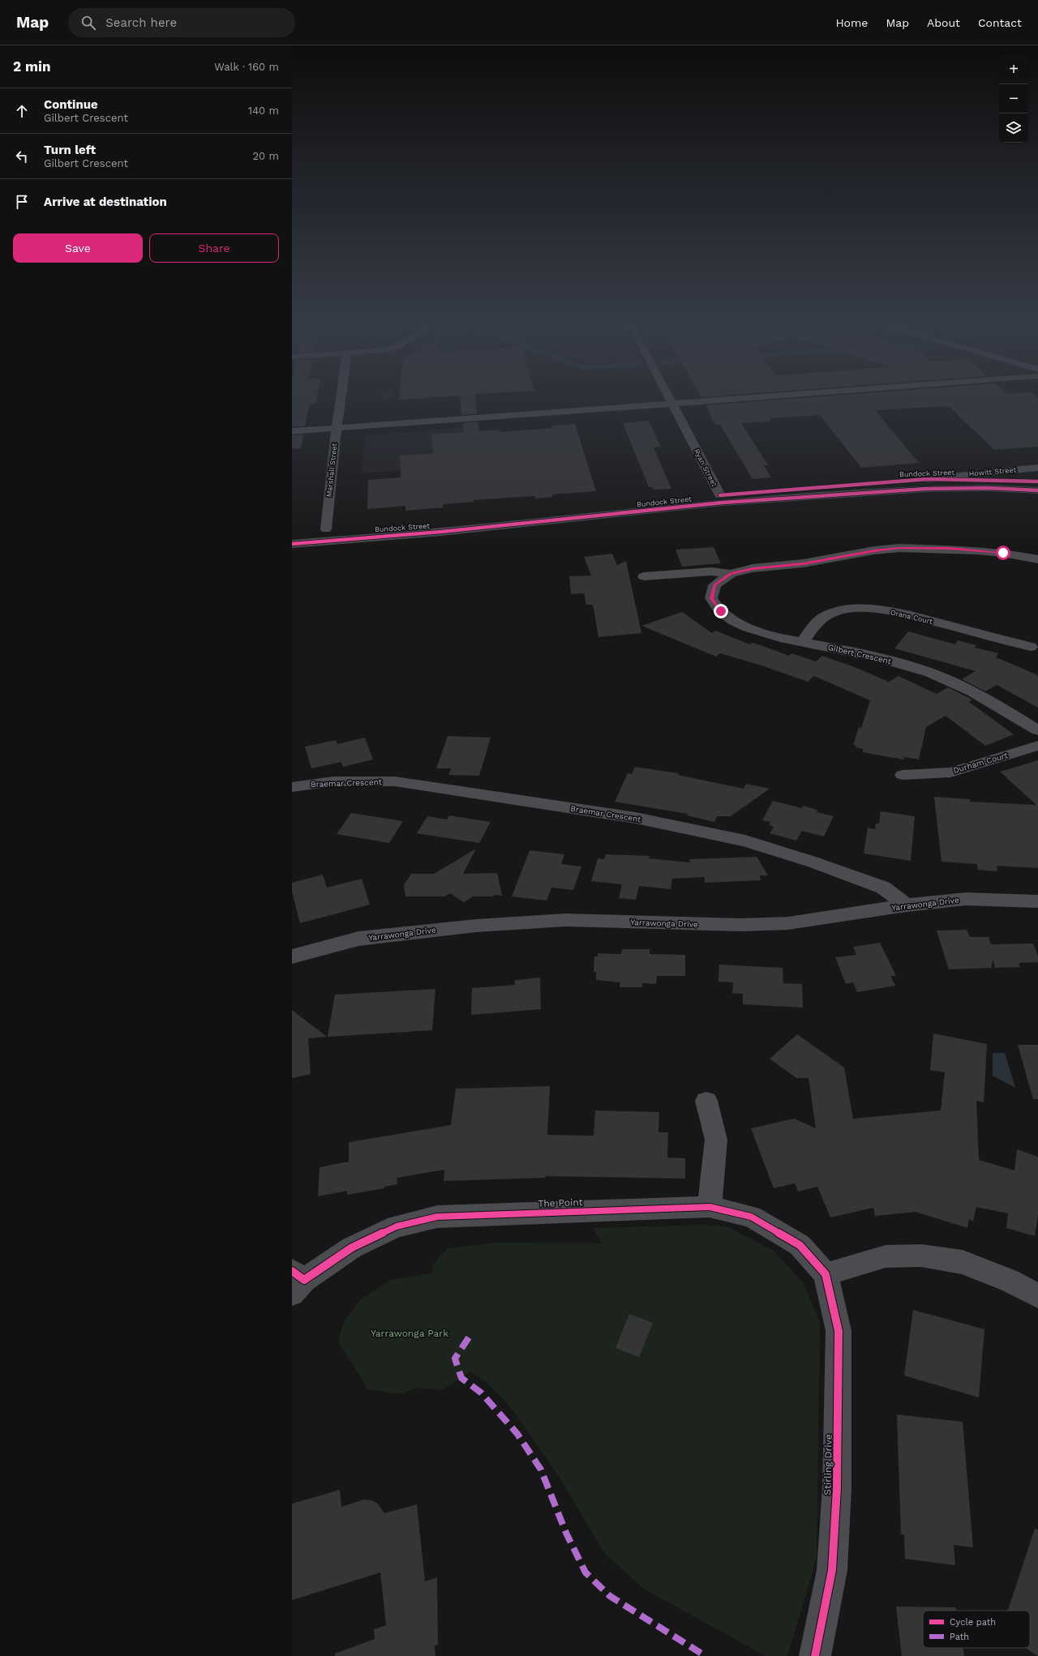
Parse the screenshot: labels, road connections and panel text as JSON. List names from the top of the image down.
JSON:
{
  "streets": {
    "main road": ["Bundock Street"],
    "street": [
      "Ryan Street",
      "Marshall Street",
      "Howitt Street",
      "Orana Court",
      "Gilbert Crescent",
      "Durham Court",
      "Braemar Crescent",
      "Yarrawonga Drive",
      "The Point",
      "Stirling Drive"
    ]
  },
  "crossings": [
    ["Ryan Street", "Bundock Street"],
    ["Howitt Street", "Bundock Street"],
    ["Orana Court", "Gilbert Crescent"],
    ["Braemar Crescent", "Yarrawonga Drive"],
    ["The Point", "Stirling Drive"]
  ],
  "parks": ["Yarrawonga Park"],
  "legend": ["Cycle path", "Path"],
  "page": {
    "header": "Map",
    "search": "Search here",
    "nav": [
      "Home",
      "Map",
      "About",
      "Contact"
    ],
    "heading": ["2 min", "Walk · 160 m"],
    "map_buttons": ["+", "−"],
    "list": [
      ["Continue", "Gilbert Crescent", "140 m"],
      ["Turn left", "Gilbert Crescent", "20 m"],
      "Arrive at destination"
    ],
    "buttons": ["Save", "Share"]
  }
}
